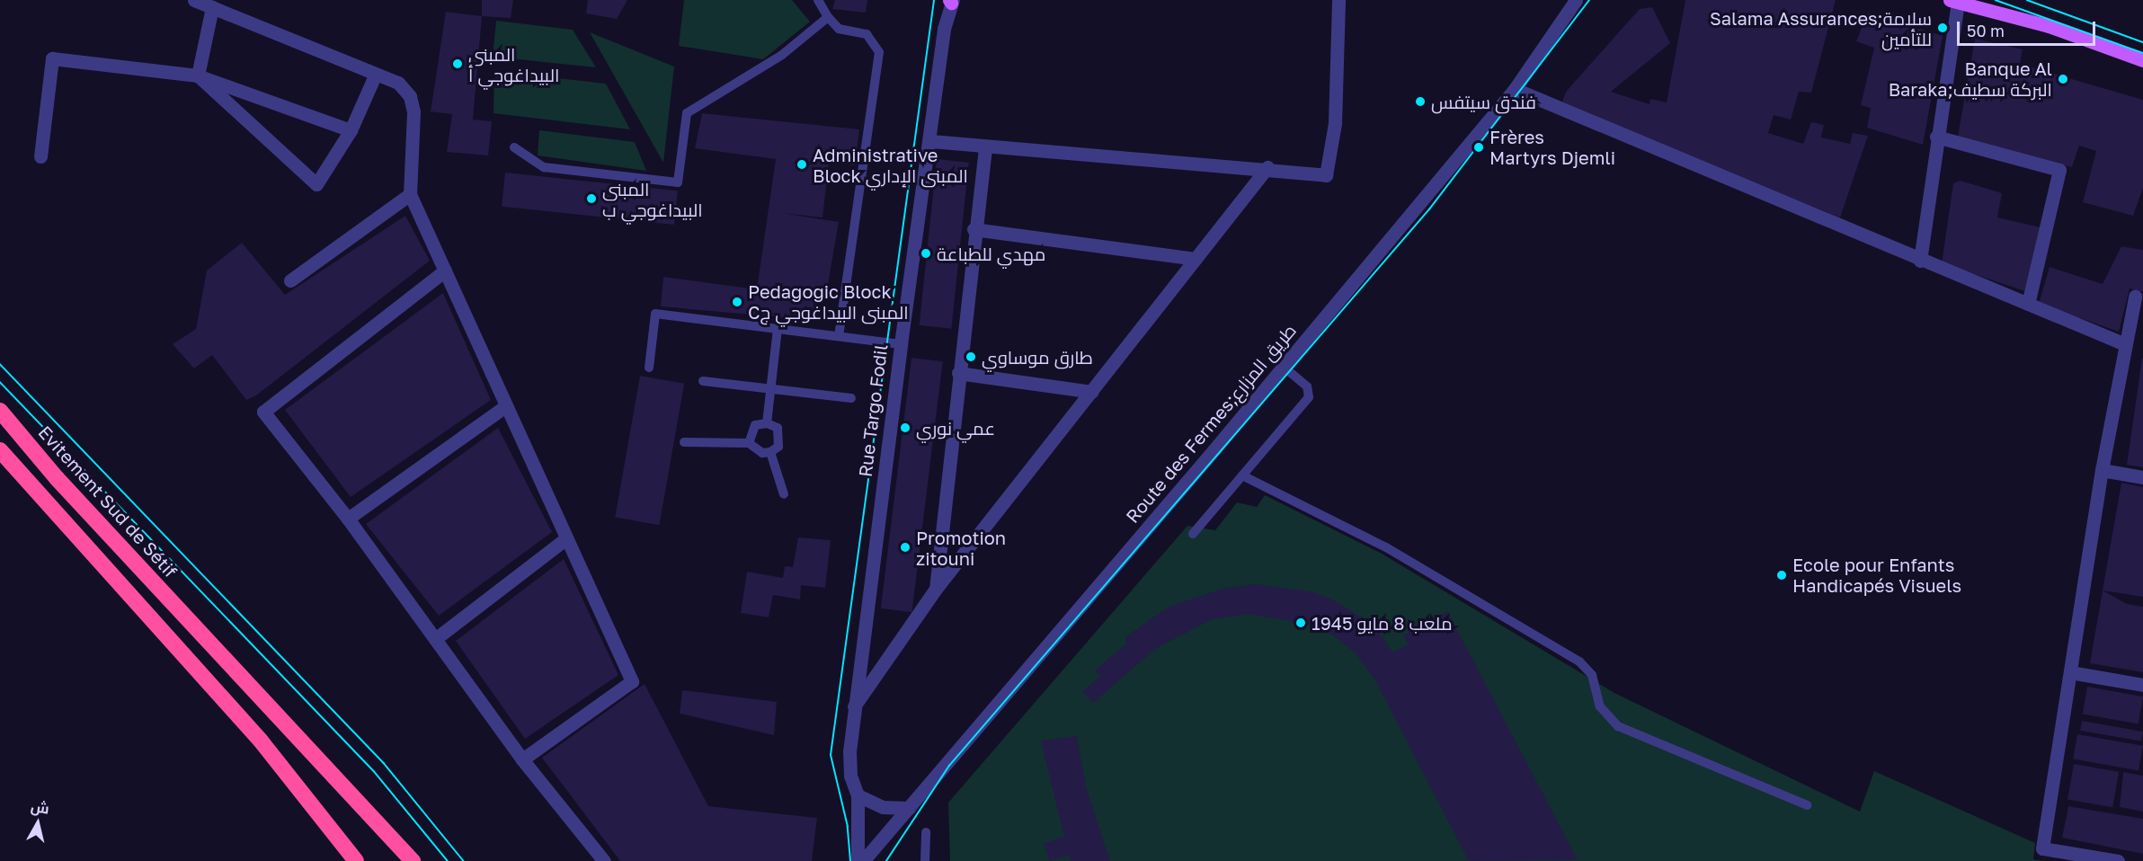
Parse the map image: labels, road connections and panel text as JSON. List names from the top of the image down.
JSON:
{
  "streets": {
    "highway": ["Evitement Sud de Sétif"],
    "street": ["Rue Targo Fodil", "Route des Fermes;طريق المزارع"]
  },
  "places": [
    "Salama Assurances;سلامة للتأمين",
    "المبنى البيداغوجي أ",
    "Banque Al Baraka;البركة سطيف",
    "فندق سيتفس",
    "Frères Martyrs Djemli",
    "Administrative Block المبنى الإداري",
    "المبنى البيداغوجي ب",
    "مهدي للطباعة",
    "Pedagogic Block Cالمبنى البيداغوجي ج",
    "طارق موساوي",
    "عمي نوري",
    "Promotion zitouni",
    "Ecole pour Enfants Handicapés Visuels",
    "ملعب 8 مايو 1945"
  ],
  "scale_bar": "50 m",
  "north": "top"
}
